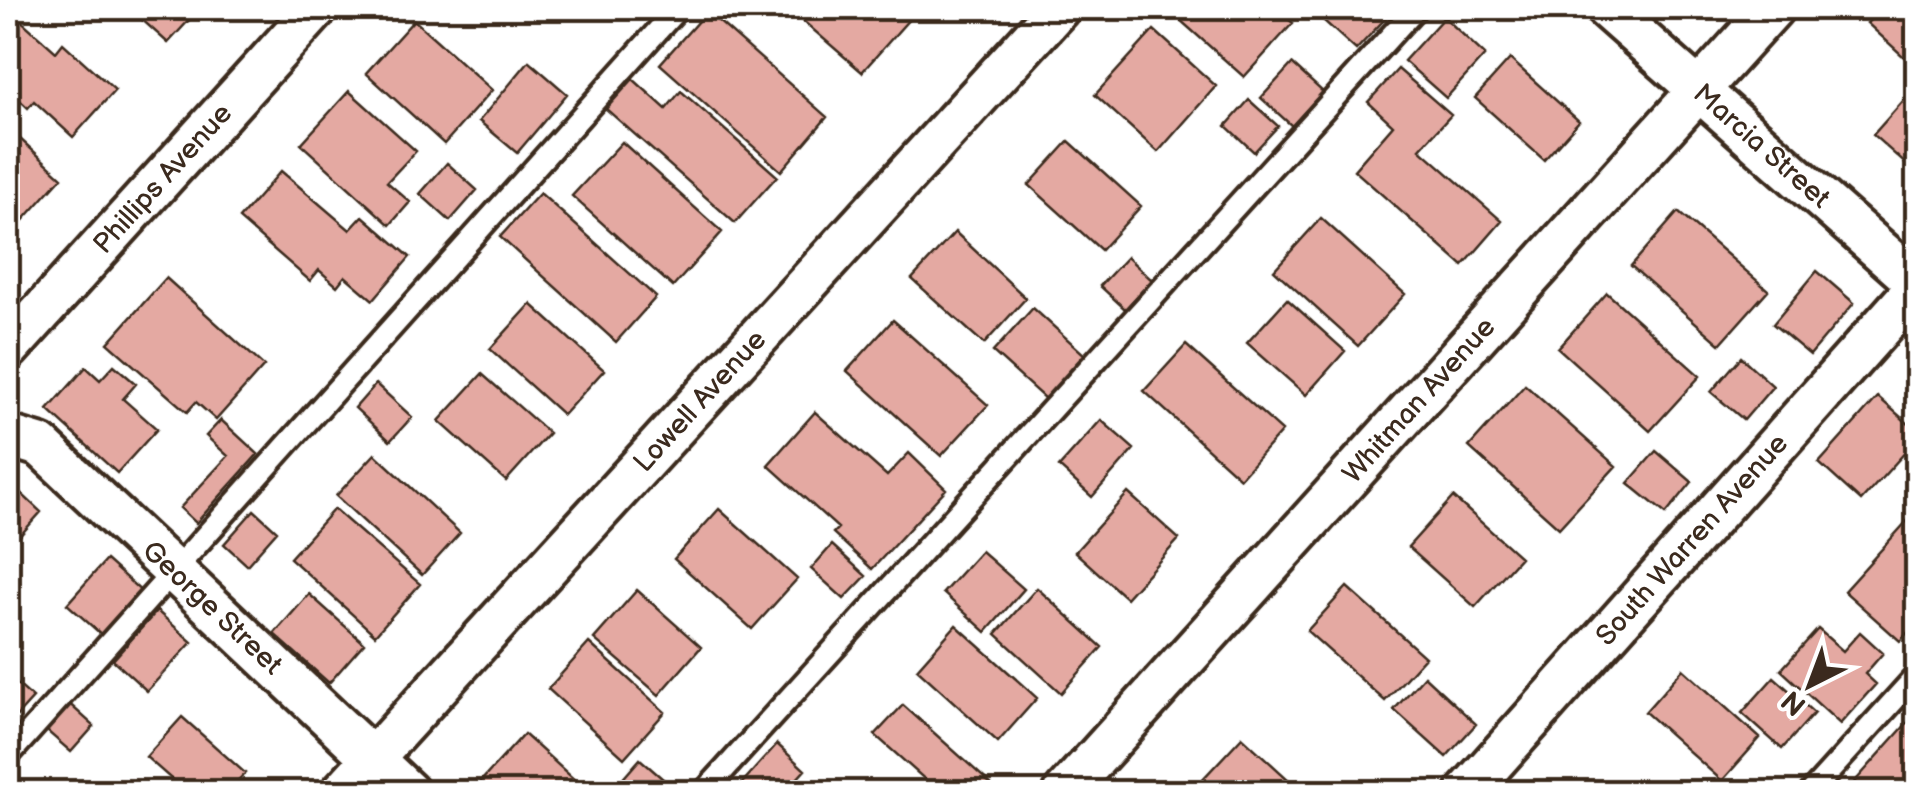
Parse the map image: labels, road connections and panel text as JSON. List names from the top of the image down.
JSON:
{
  "streets": {
    "street": [
      "Marcia Street",
      "Phillips Avenue",
      "Lowell Avenue",
      "Whitman Avenue",
      "South Warren Avenue",
      "George Street"
    ]
  },
  "crossings": [
    ["Marcia Street", "Whitman Avenue"],
    ["Marcia Street", "South Warren Avenue"],
    ["Lowell Avenue", "George Street"]
  ],
  "north": "bottom left"
}
